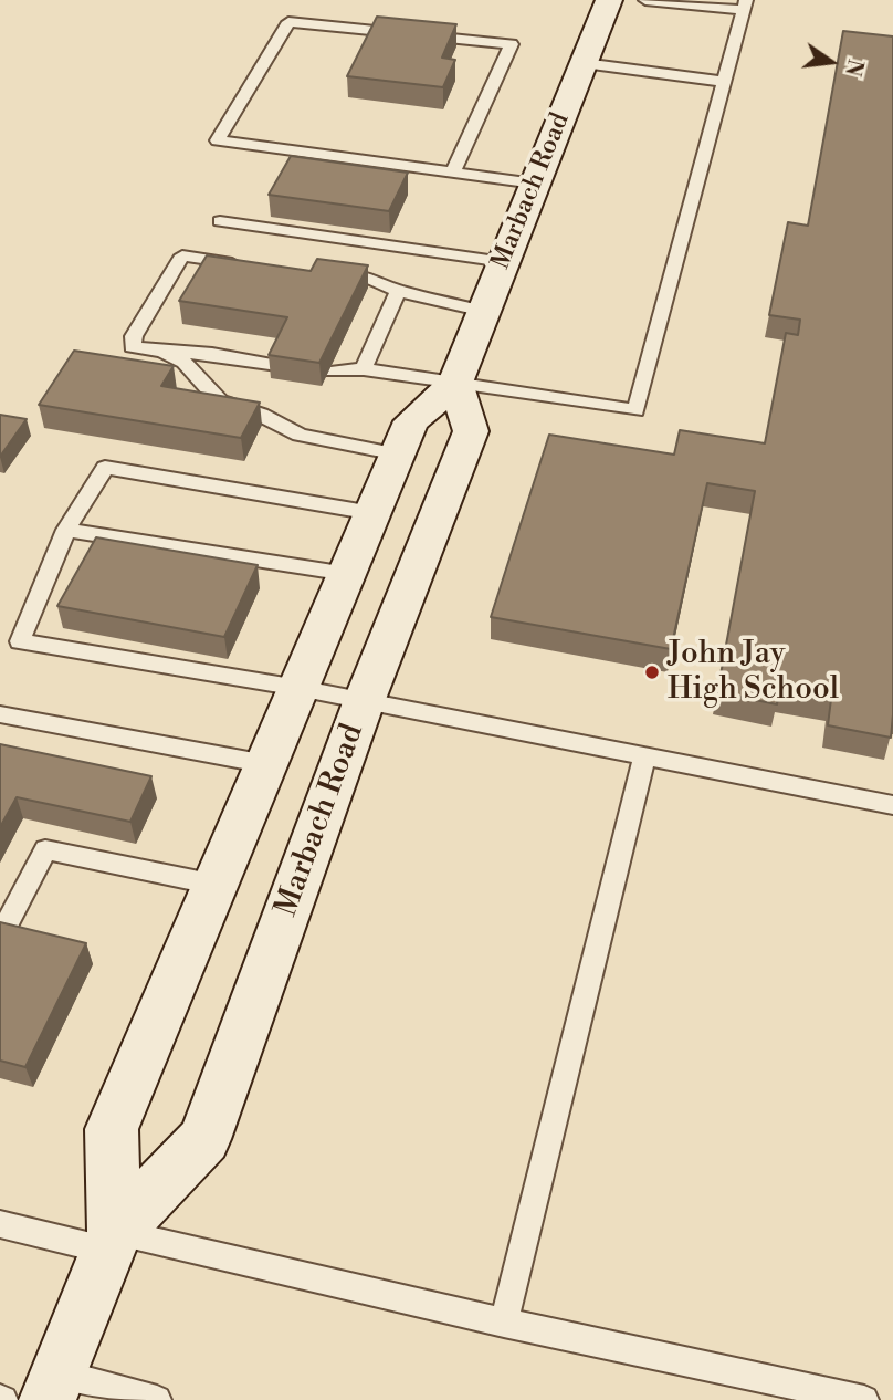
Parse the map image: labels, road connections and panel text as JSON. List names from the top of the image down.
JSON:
{
  "streets": {
    "main road": ["Marbach Road"]
  },
  "places": ["John Jay High School"],
  "north": "right"
}
